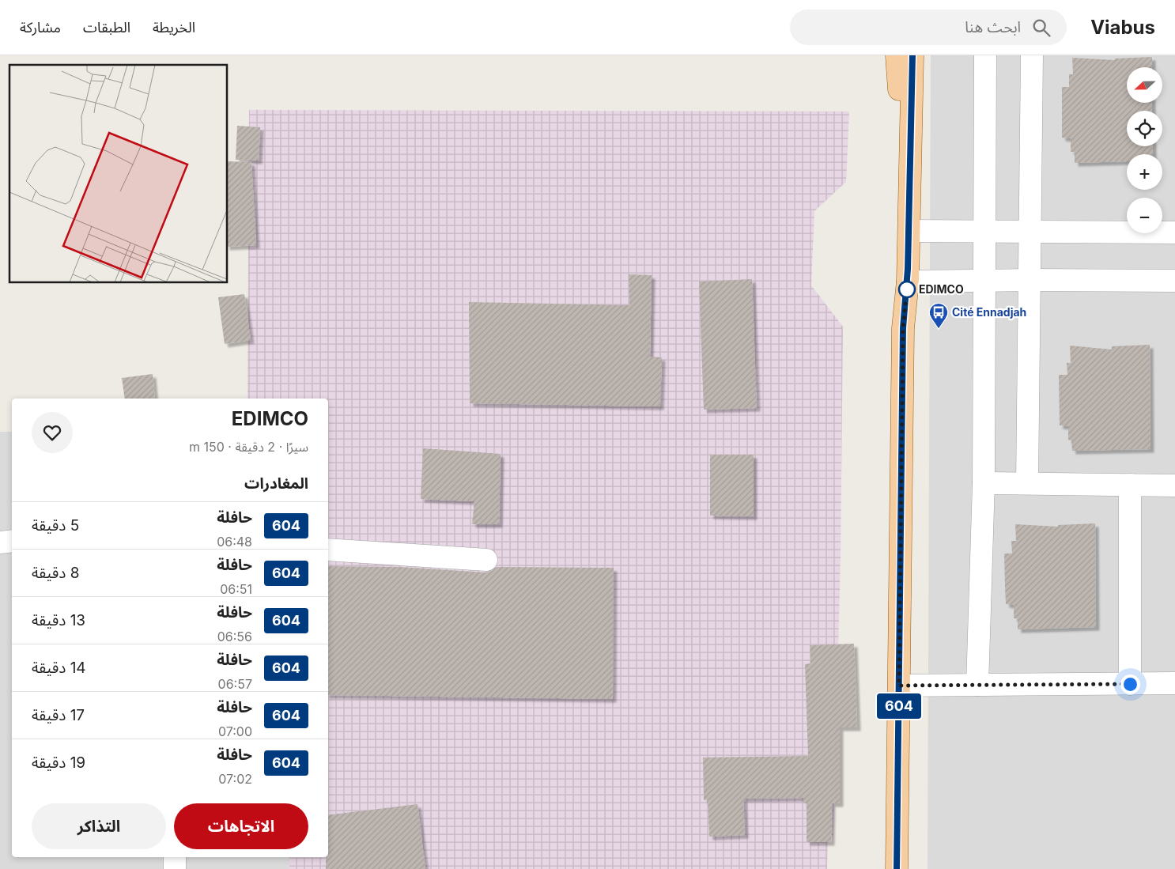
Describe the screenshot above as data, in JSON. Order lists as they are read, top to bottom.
{
  "places": {
    "other": ["EDIMCO"],
    "bus stop": ["Cité Ennadjah"]
  },
  "lines": ["bus line 604"],
  "north": "left",
  "page": {
    "header": "Viabus",
    "search": "ابحث هنا",
    "nav": ["الخريطة", "الطبقات", "مشاركة"],
    "on_map": "604",
    "map_buttons": ["+", "−"],
    "heading": [
      ["EDIMCO", "سيرًا · 2 دقيقة · 150 m"],
      "المغادرات"
    ],
    "list": [
      {
        "mark": "604",
        "name": "حافلة",
        "note": "06:48",
        "value": "5 دقيقة"
      },
      {
        "mark": "604",
        "name": "حافلة",
        "note": "06:51",
        "value": "8 دقيقة"
      },
      {
        "mark": "604",
        "name": "حافلة",
        "note": "06:56",
        "value": "13 دقيقة"
      },
      {
        "mark": "604",
        "name": "حافلة",
        "note": "06:57",
        "value": "14 دقيقة"
      },
      {
        "mark": "604",
        "name": "حافلة",
        "note": "07:00",
        "value": "17 دقيقة"
      },
      {
        "mark": "604",
        "name": "حافلة",
        "note": "07:02",
        "value": "19 دقيقة"
      }
    ],
    "buttons": ["الاتجاهات", "التذاكر"]
  }
}
